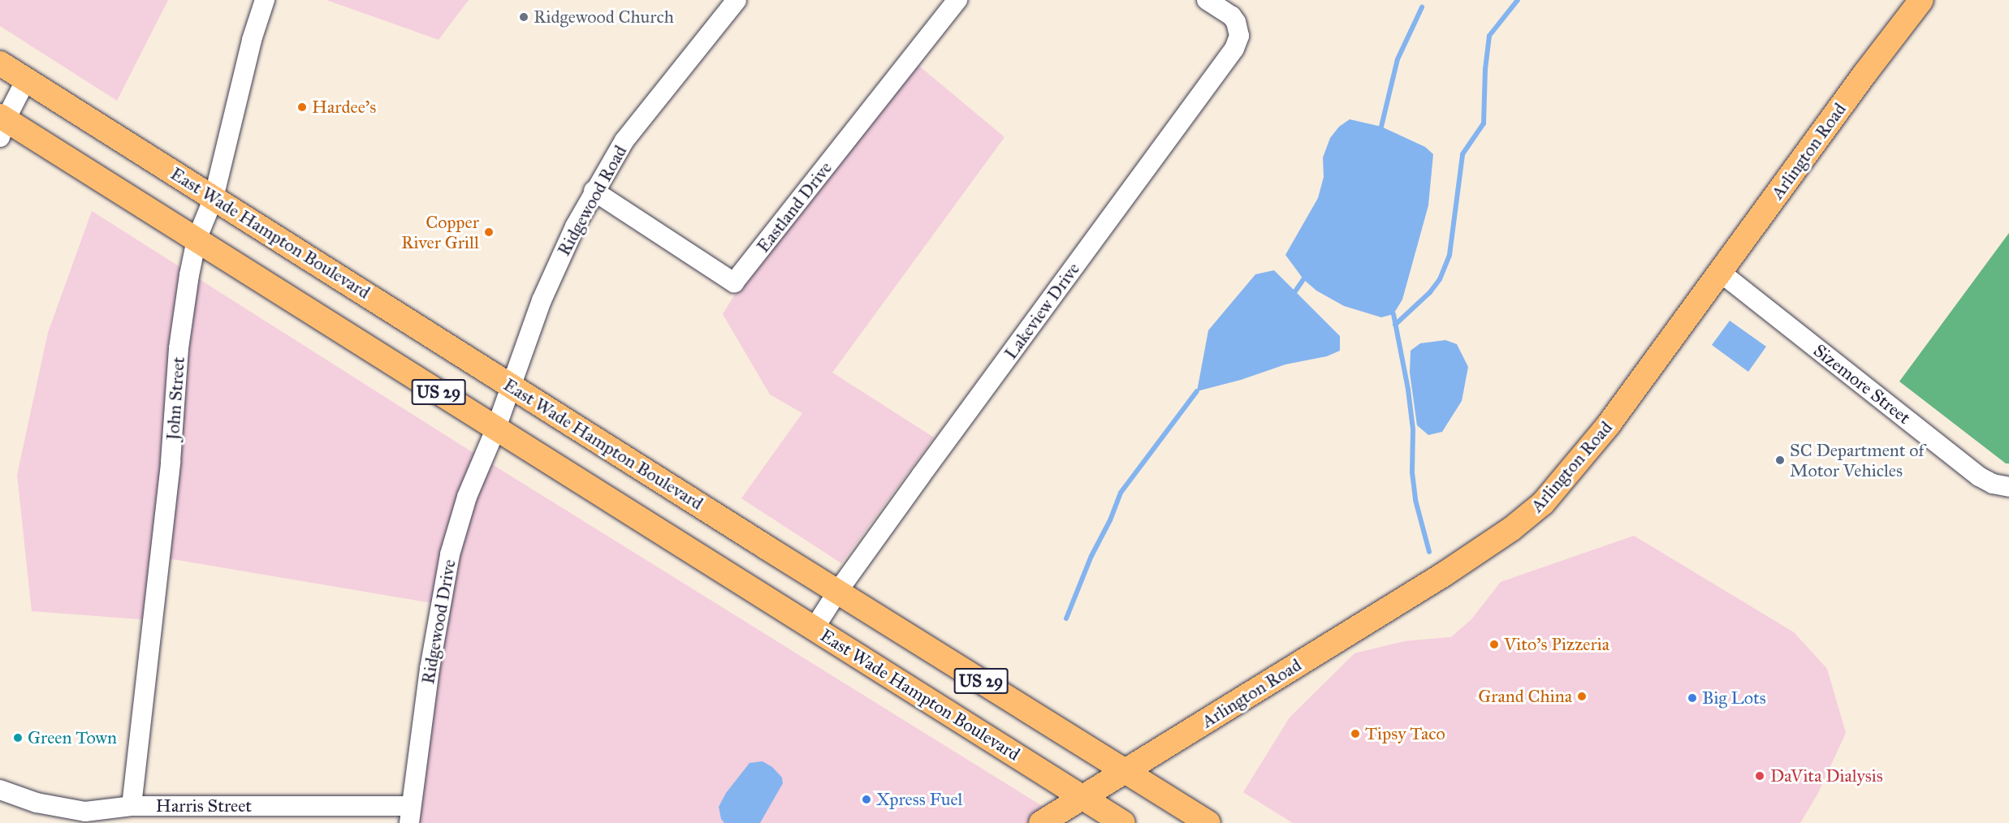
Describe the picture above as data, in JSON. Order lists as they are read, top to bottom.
{
  "streets": {
    "main road": ["Arlington Road", "East Wade Hampton Boulevard", "US 29"],
    "street": [
      "Ridgewood Road",
      "Eastland Drive",
      "Lakeview Drive",
      "Sizemore Street",
      "John Street",
      "Ridgewood Drive",
      "Harris Street"
    ]
  },
  "crossings": [
    ["Arlington Road", "East Wade Hampton Boulevard"],
    ["Arlington Road", "Sizemore Street"],
    ["Ridgewood Road", "Eastland Drive"],
    ["Ridgewood Road", "East Wade Hampton Boulevard"],
    ["Ridgewood Road", "Ridgewood Drive"],
    ["East Wade Hampton Boulevard", "Lakeview Drive"],
    ["East Wade Hampton Boulevard", "John Street"],
    ["East Wade Hampton Boulevard", "Ridgewood Drive"],
    ["John Street", "Harris Street"],
    ["Ridgewood Drive", "Harris Street"]
  ],
  "places": [
    "Ridgewood Church",
    "Hardee's",
    "Copper River Grill",
    "SC Department of Motor Vehicles",
    "Vito's Pizzeria",
    "Grand China",
    "Big Lots",
    "Tipsy Taco",
    "Green Town",
    "DaVita Dialysis",
    "Xpress Fuel"
  ]
}
